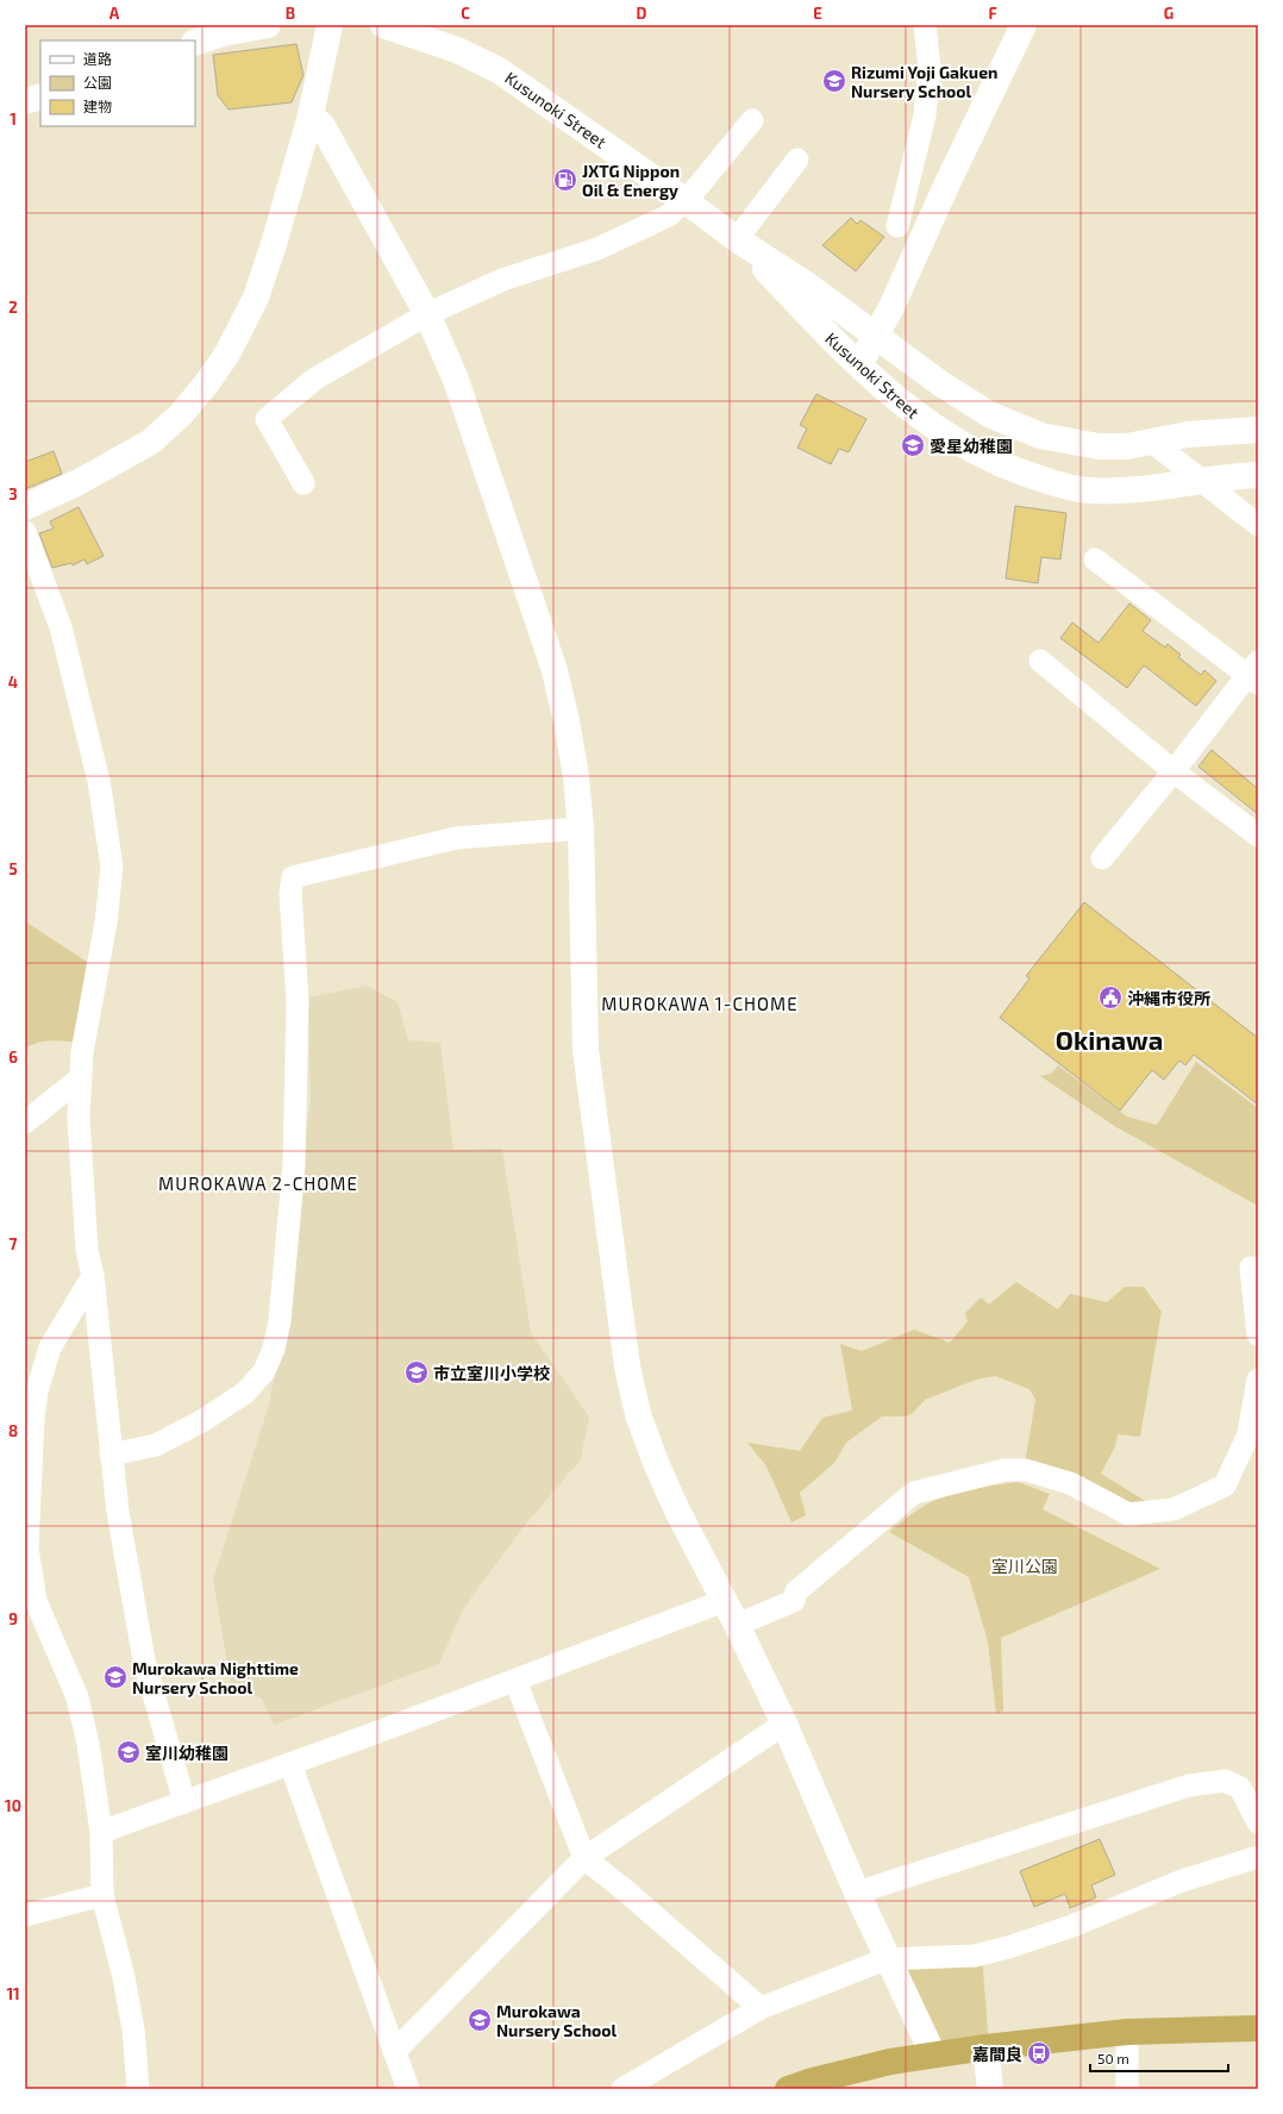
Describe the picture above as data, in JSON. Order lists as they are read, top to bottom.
{
  "streets": {
    "street": ["Kusunoki Street"]
  },
  "districts": ["MUROKAWA 1-CHOME", "Okinawa", "MUROKAWA 2-CHOME"],
  "parks": ["室川公園"],
  "places": {
    "school or university": [
      "Rizumi Yoji Gakuen Nursery School",
      "愛星幼稚園",
      "市立室川小学校",
      "Murokawa Nighttime Nursery School",
      "室川幼稚園",
      "Murokawa Nursery School"
    ],
    "fuel station": ["JXTG Nippon Oil & Energy"],
    "public building": ["沖縄市役所"],
    "bus stop": ["嘉間良"]
  },
  "legend": ["道路", "公園", "建物"],
  "scale_bar": "50 m",
  "grid": {
    "columns": [
      "A",
      "B",
      "C",
      "D",
      "E",
      "F",
      "G"
    ],
    "rows": [
      "1",
      "2",
      "3",
      "4",
      "5",
      "6",
      "7",
      "8",
      "9",
      "10",
      "11"
    ]
  }
}
